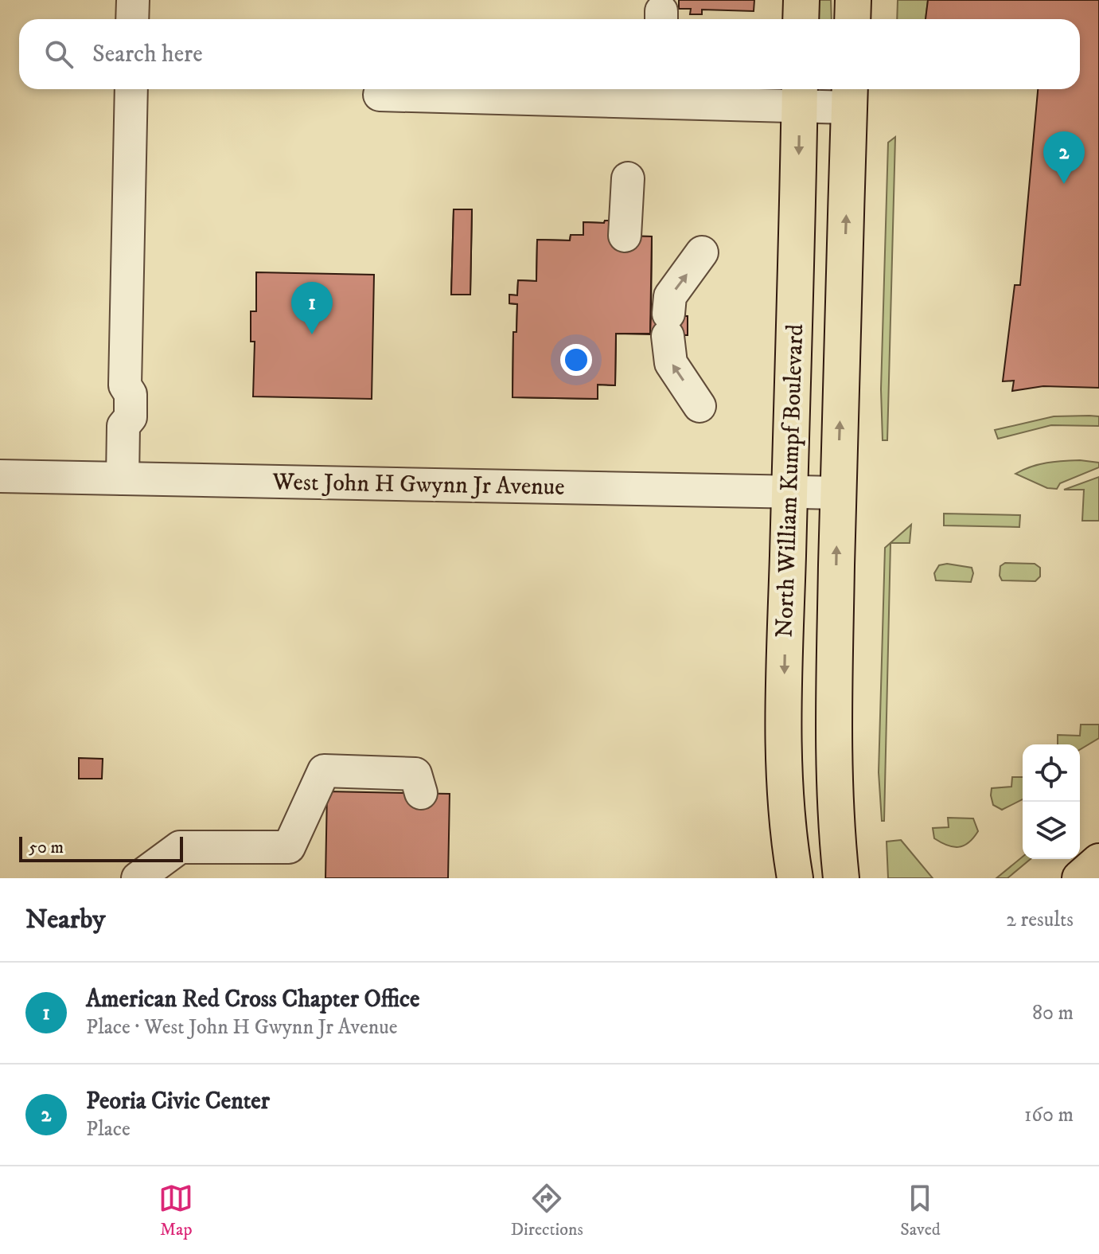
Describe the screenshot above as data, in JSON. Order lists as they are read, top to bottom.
{
  "streets": {
    "main road": ["North William Kumpf Boulevard"],
    "street": ["West John H Gwynn Jr Avenue"]
  },
  "crossings": [
    ["North William Kumpf Boulevard", "West John H Gwynn Jr Avenue"]
  ],
  "scale_bar": "50 m",
  "page": {
    "search": "Search here",
    "pins": ["2", "1"],
    "scale": "50 m",
    "heading": ["Nearby", "2 results"],
    "list": [
      {
        "mark": "1",
        "name": "American Red Cross Chapter Office",
        "note": "Place · West John H Gwynn Jr Avenue",
        "value": "80 m"
      },
      {
        "mark": "2",
        "name": "Peoria Civic Center",
        "note": "Place",
        "value": "160 m"
      }
    ],
    "nav": ["Map", "Directions", "Saved"]
  }
}
